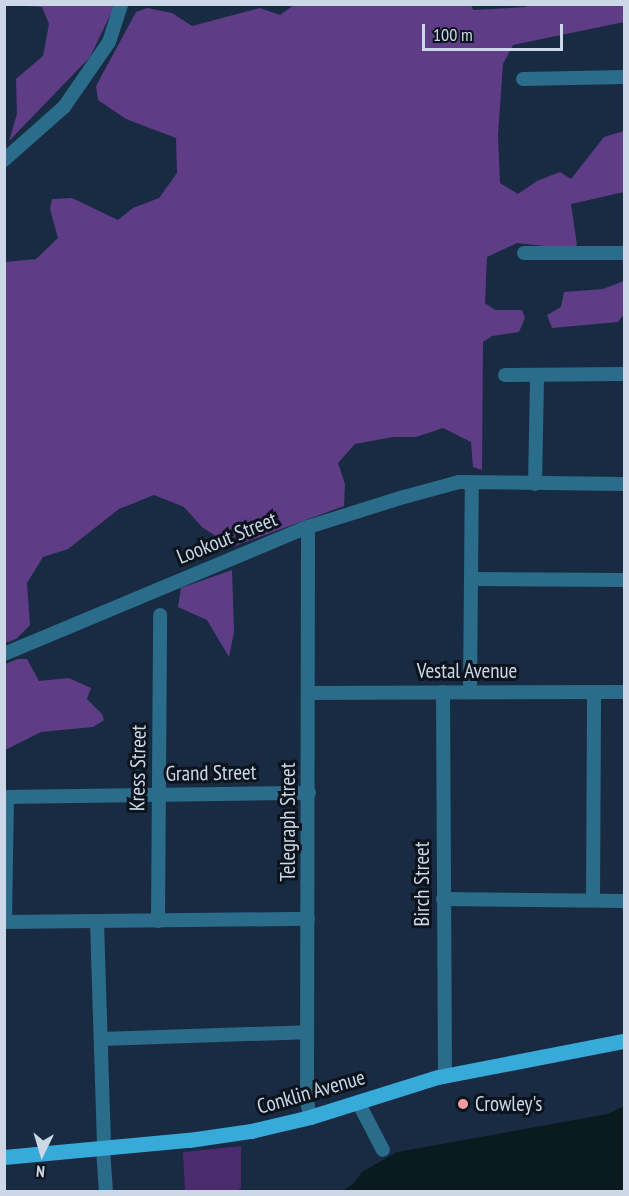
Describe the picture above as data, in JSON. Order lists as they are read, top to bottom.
{
  "streets": {
    "main road": ["Conklin Avenue"],
    "street": [
      "Lookout Street",
      "Vestal Avenue",
      "Kress Street",
      "Grand Street",
      "Telegraph Street",
      "Birch Street"
    ]
  },
  "crossings": [
    ["Lookout Street", "Telegraph Street"],
    ["Vestal Avenue", "Telegraph Street"],
    ["Vestal Avenue", "Birch Street"],
    ["Kress Street", "Grand Street"],
    ["Grand Street", "Telegraph Street"],
    ["Telegraph Street", "Conklin Avenue"],
    ["Birch Street", "Conklin Avenue"]
  ],
  "places": ["Crowley's"],
  "scale_bar": "100 m",
  "north": "bottom"
}
